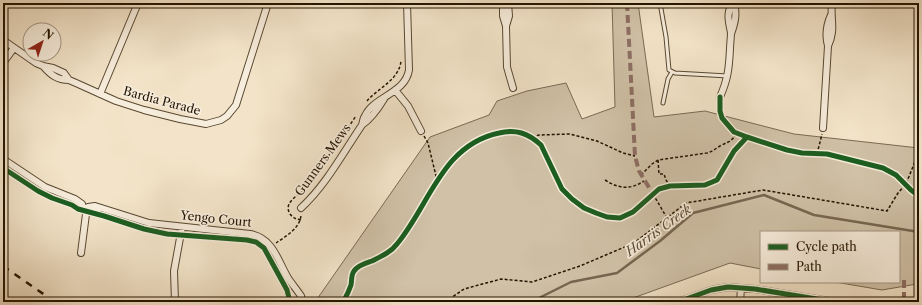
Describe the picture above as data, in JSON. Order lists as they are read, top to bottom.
{
  "streets": {
    "street": ["Bardia Parade", "Gunners Mews", "Yengo Court"]
  },
  "water": ["Harris Creek"],
  "legend": ["Cycle path", "Path"],
  "north": "top right"
}
